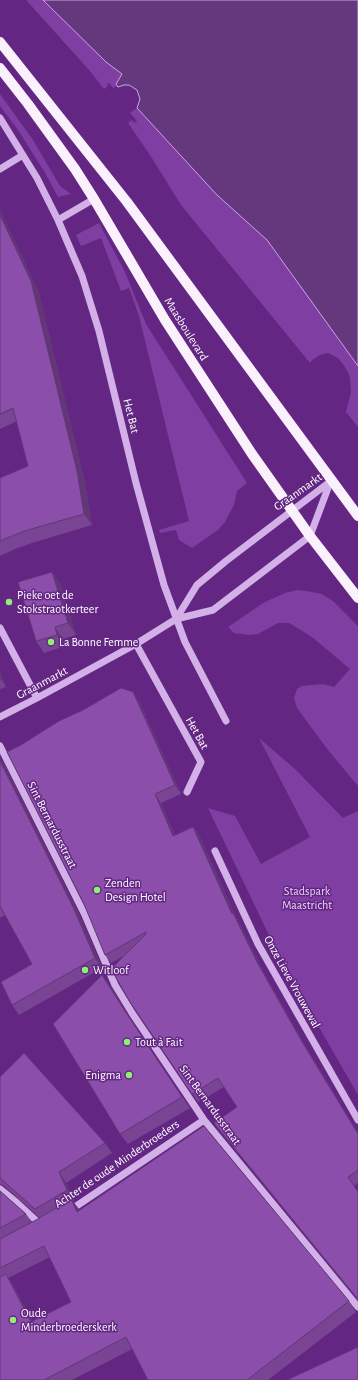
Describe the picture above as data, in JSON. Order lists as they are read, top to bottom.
{
  "streets": {
    "main road": ["Maasboulevard"],
    "street": [
      "Het Bat",
      "Graanmarkt",
      "Sint Bernardusstraat",
      "Onze Lieve Vrouwewal",
      "Achter de oude Minderbroeders"
    ]
  },
  "crossings": [
    ["Maasboulevard", "Graanmarkt"],
    ["Het Bat", "Graanmarkt"],
    ["Sint Bernardusstraat", "Achter de oude Minderbroeders"]
  ],
  "parks": ["Stadspark Maastricht"],
  "places": [
    "Pieke oet de Stokstraotkerteer",
    "La Bonne Femme",
    "Zenden Design Hotel",
    "Witloof",
    "Tout à Fait",
    "Enigma",
    "Oude Minderbroederskerk"
  ]
}
